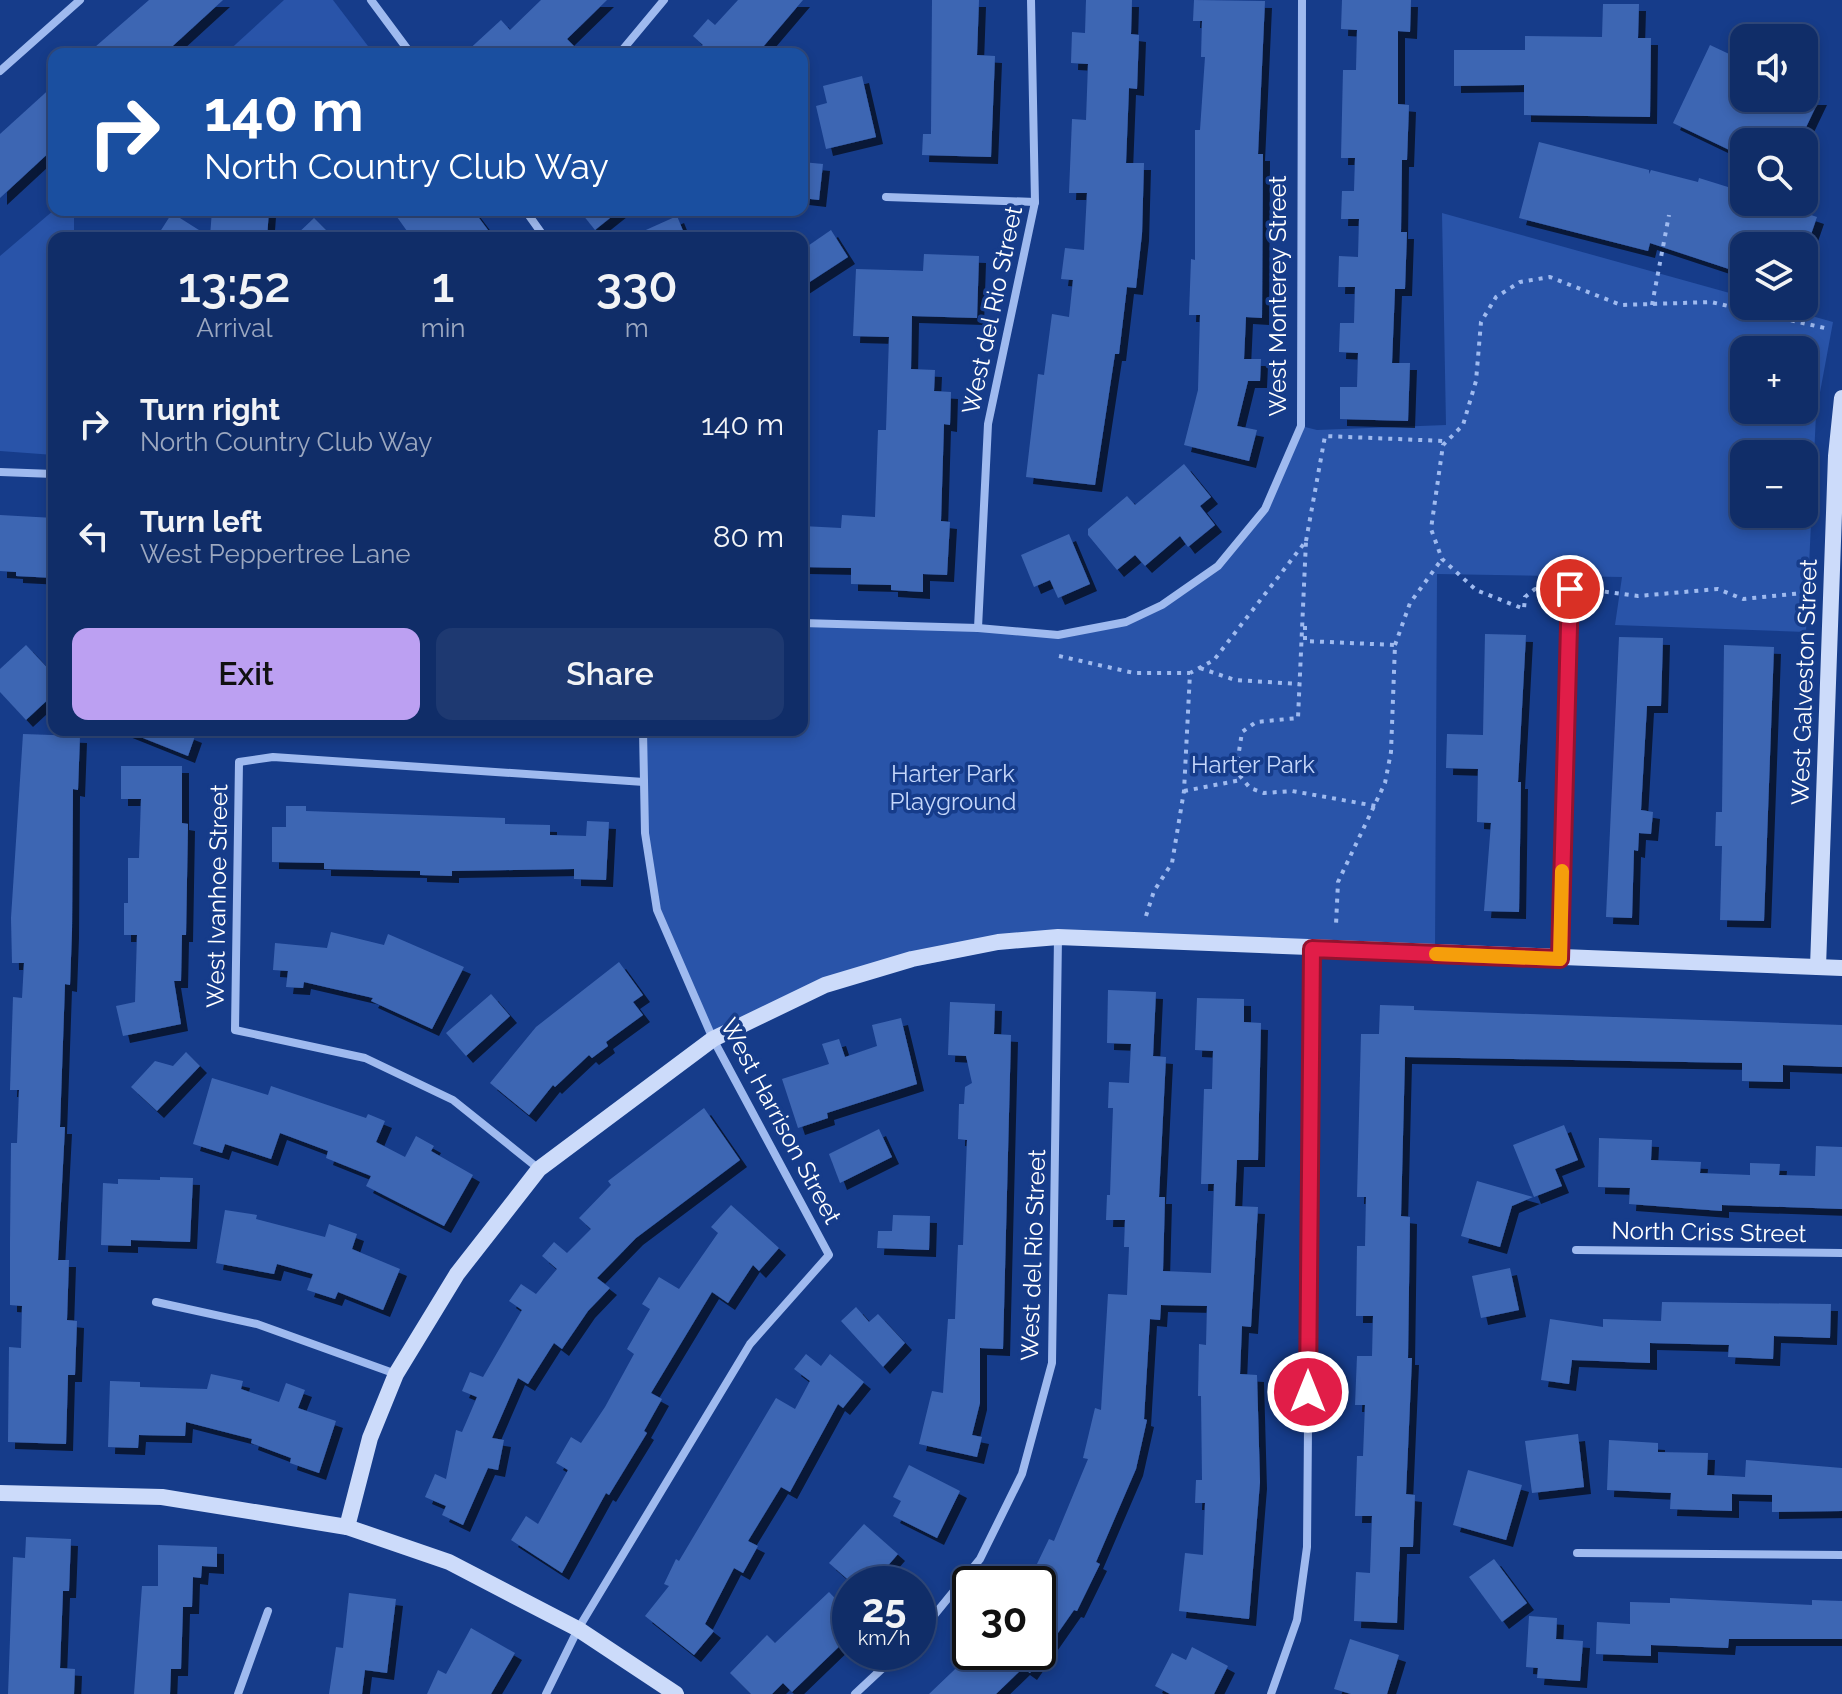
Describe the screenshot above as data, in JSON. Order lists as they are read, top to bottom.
{
  "streets": {
    "street": [
      "West Monterey Street",
      "West del Rio Street",
      "West Galveston Street",
      "West Ivanhoe Street",
      "West Harrison Street",
      "North Criss Street"
    ]
  },
  "crossings": [
    ["West Monterey Street", "West del Rio Street"],
    ["West Ivanhoe Street", "West Harrison Street"]
  ],
  "parks": ["Harter Park", "Harter Park Playground"],
  "page": {
    "map_buttons": ["+", "−"],
    "turn": ["140 m", "North Country Club Way"],
    "eta": [
      "13:52",
      "Arrival",
      "1",
      "min",
      "330",
      "m"
    ],
    "list": [
      {
        "name": "Turn right",
        "note": "North Country Club Way",
        "value": "140 m"
      },
      {
        "name": "Turn left",
        "note": "West Peppertree Lane",
        "value": "80 m"
      }
    ],
    "buttons": ["Exit", "Share"],
    "speed": "25 km/h",
    "limit": "30"
  }
}
